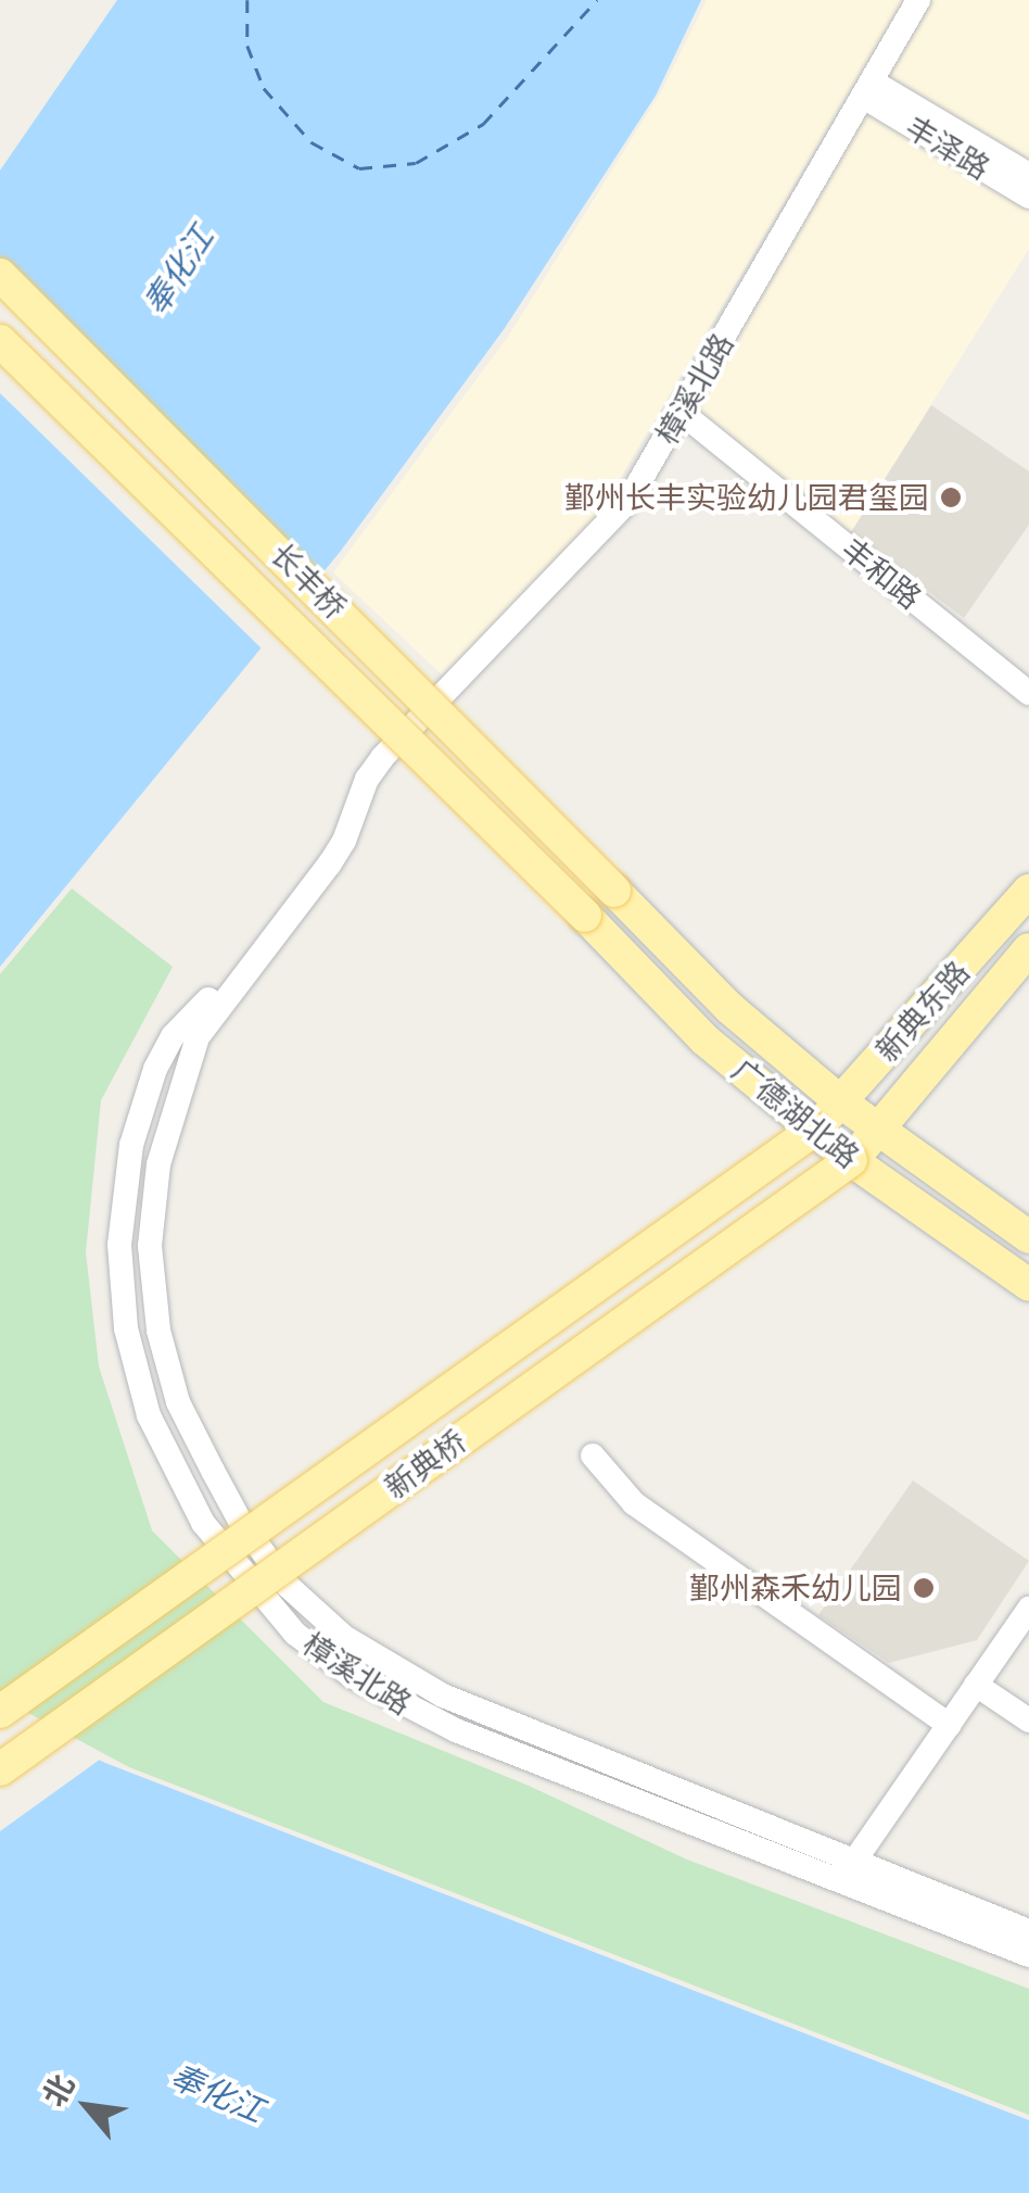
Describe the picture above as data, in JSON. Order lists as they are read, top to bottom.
{
  "streets": {
    "main road": [
      "长丰桥",
      "新典东路",
      "广德湖北路",
      "新典桥"
    ],
    "street": ["丰泽路", "樟溪北路", "丰和路"]
  },
  "crossings": [
    ["丰泽路", "樟溪北路"],
    ["樟溪北路", "丰和路"],
    ["长丰桥", "广德湖北路"],
    ["新典东路", "广德湖北路"],
    ["新典东路", "新典桥"],
    ["广德湖北路", "新典桥"]
  ],
  "water": ["奉化江"],
  "places": ["鄞州长丰实验幼儿园君玺园", "鄞州森禾幼儿园"],
  "north": "top left"
}
